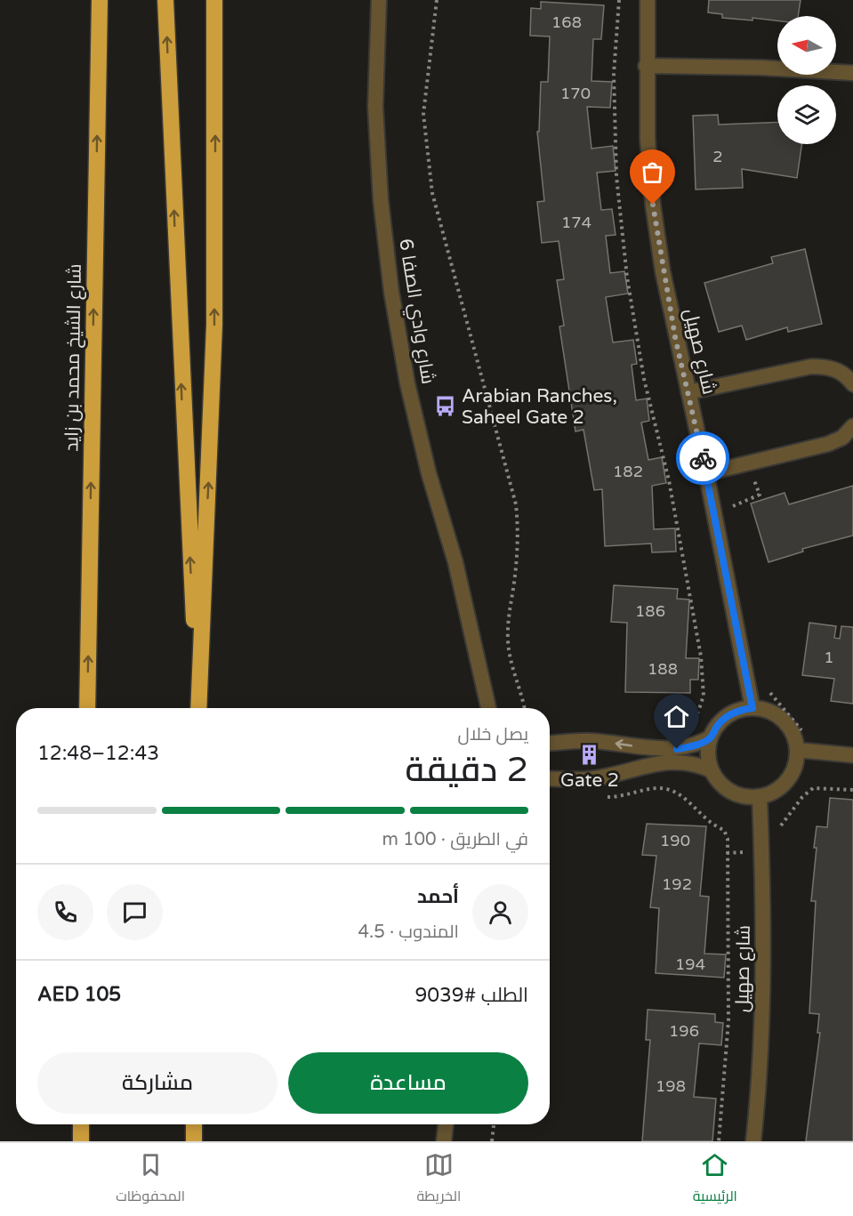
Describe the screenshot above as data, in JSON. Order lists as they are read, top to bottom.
{
  "streets": {
    "highway": ["شارع الشيخ محمد بن زايد"],
    "street": ["شارع وادي الصفا 6", "شارع صهيل"]
  },
  "places": {
    "bus stop": ["Arabian Ranches, Saheel Gate 2"],
    "building": ["Gate 2"]
  },
  "house_numbers": [
    "168",
    "170",
    "2",
    "174",
    "182",
    "186",
    "1",
    "188",
    "190",
    "192",
    "194",
    "196",
    "198"
  ],
  "north": "left",
  "page": {
    "heading": ["2 دقيقة", "يصل خلال", "12:43–12:48"],
    "panel": [
      "أحمد",
      "المندوب · 4.5",
      "الطلب #9039",
      "AED 105"
    ],
    "bar": "في الطريق · 100 m",
    "buttons": ["مساعدة", "مشاركة"],
    "tabs": ["الرئيسية", "الخريطة", "المحفوظات"]
  }
}
